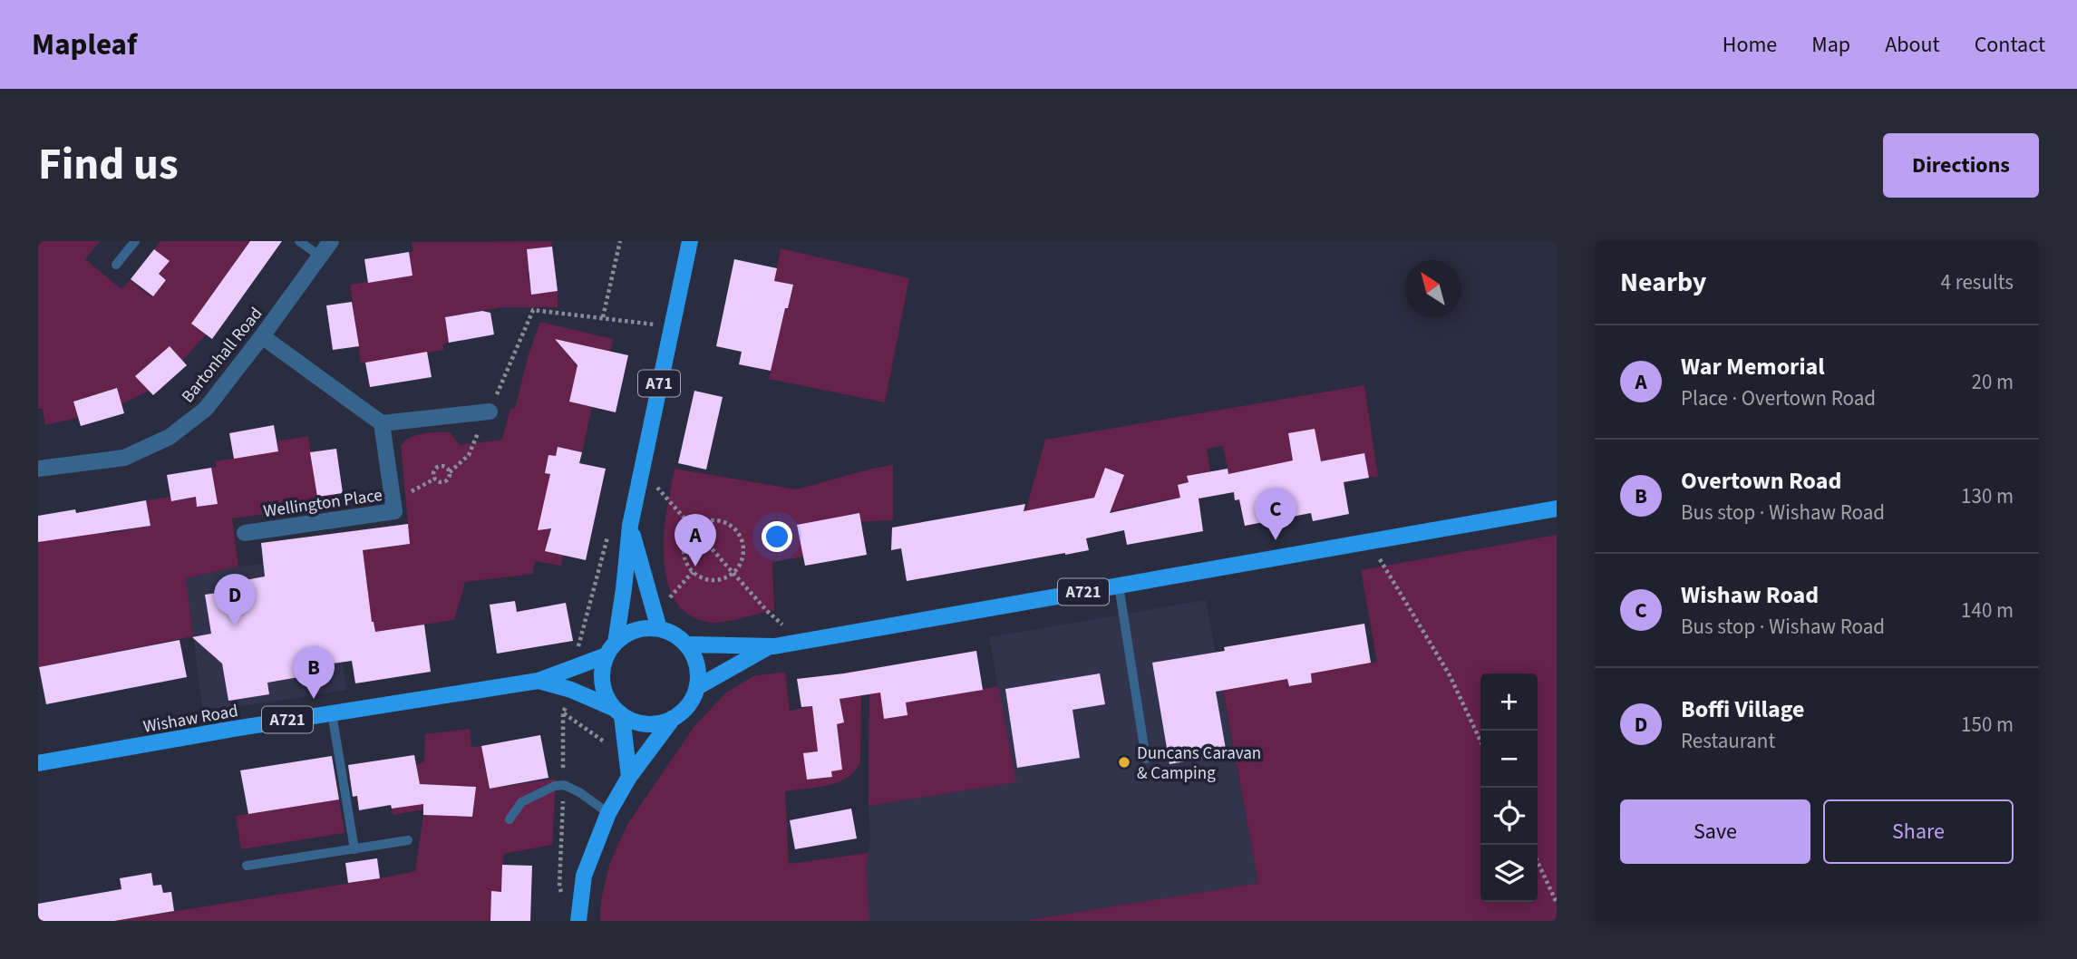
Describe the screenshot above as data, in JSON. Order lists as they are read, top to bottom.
{
  "streets": {
    "main road": ["A71", "A721", "Wishaw Road"],
    "street": ["Bartonhall Road", "Wellington Place"]
  },
  "crossings": [
    ["A71", "A721"],
    ["A71", "Wishaw Road"],
    ["A721", "Wishaw Road"]
  ],
  "places": ["Duncans Caravan & Camping"],
  "north": "top left",
  "page": {
    "header": "Mapleaf",
    "nav": [
      "Home",
      "Map",
      "About",
      "Contact"
    ],
    "title": "Find us",
    "buttons": [
      "Directions",
      ["Save", "Share"]
    ],
    "heading": ["Nearby", "4 results"],
    "list": [
      {
        "mark": "A",
        "name": "War Memorial",
        "note": "Place · Overtown Road",
        "value": "20 m"
      },
      {
        "mark": "B",
        "name": "Overtown Road",
        "note": "Bus stop · Wishaw Road",
        "value": "130 m"
      },
      {
        "mark": "C",
        "name": "Wishaw Road",
        "note": "Bus stop · Wishaw Road",
        "value": "140 m"
      },
      {
        "mark": "D",
        "name": "Boffi Village",
        "note": "Restaurant",
        "value": "150 m"
      }
    ],
    "pins": [
      "C",
      "A",
      "D",
      "B"
    ],
    "map_buttons": ["+", "−"]
  }
}
